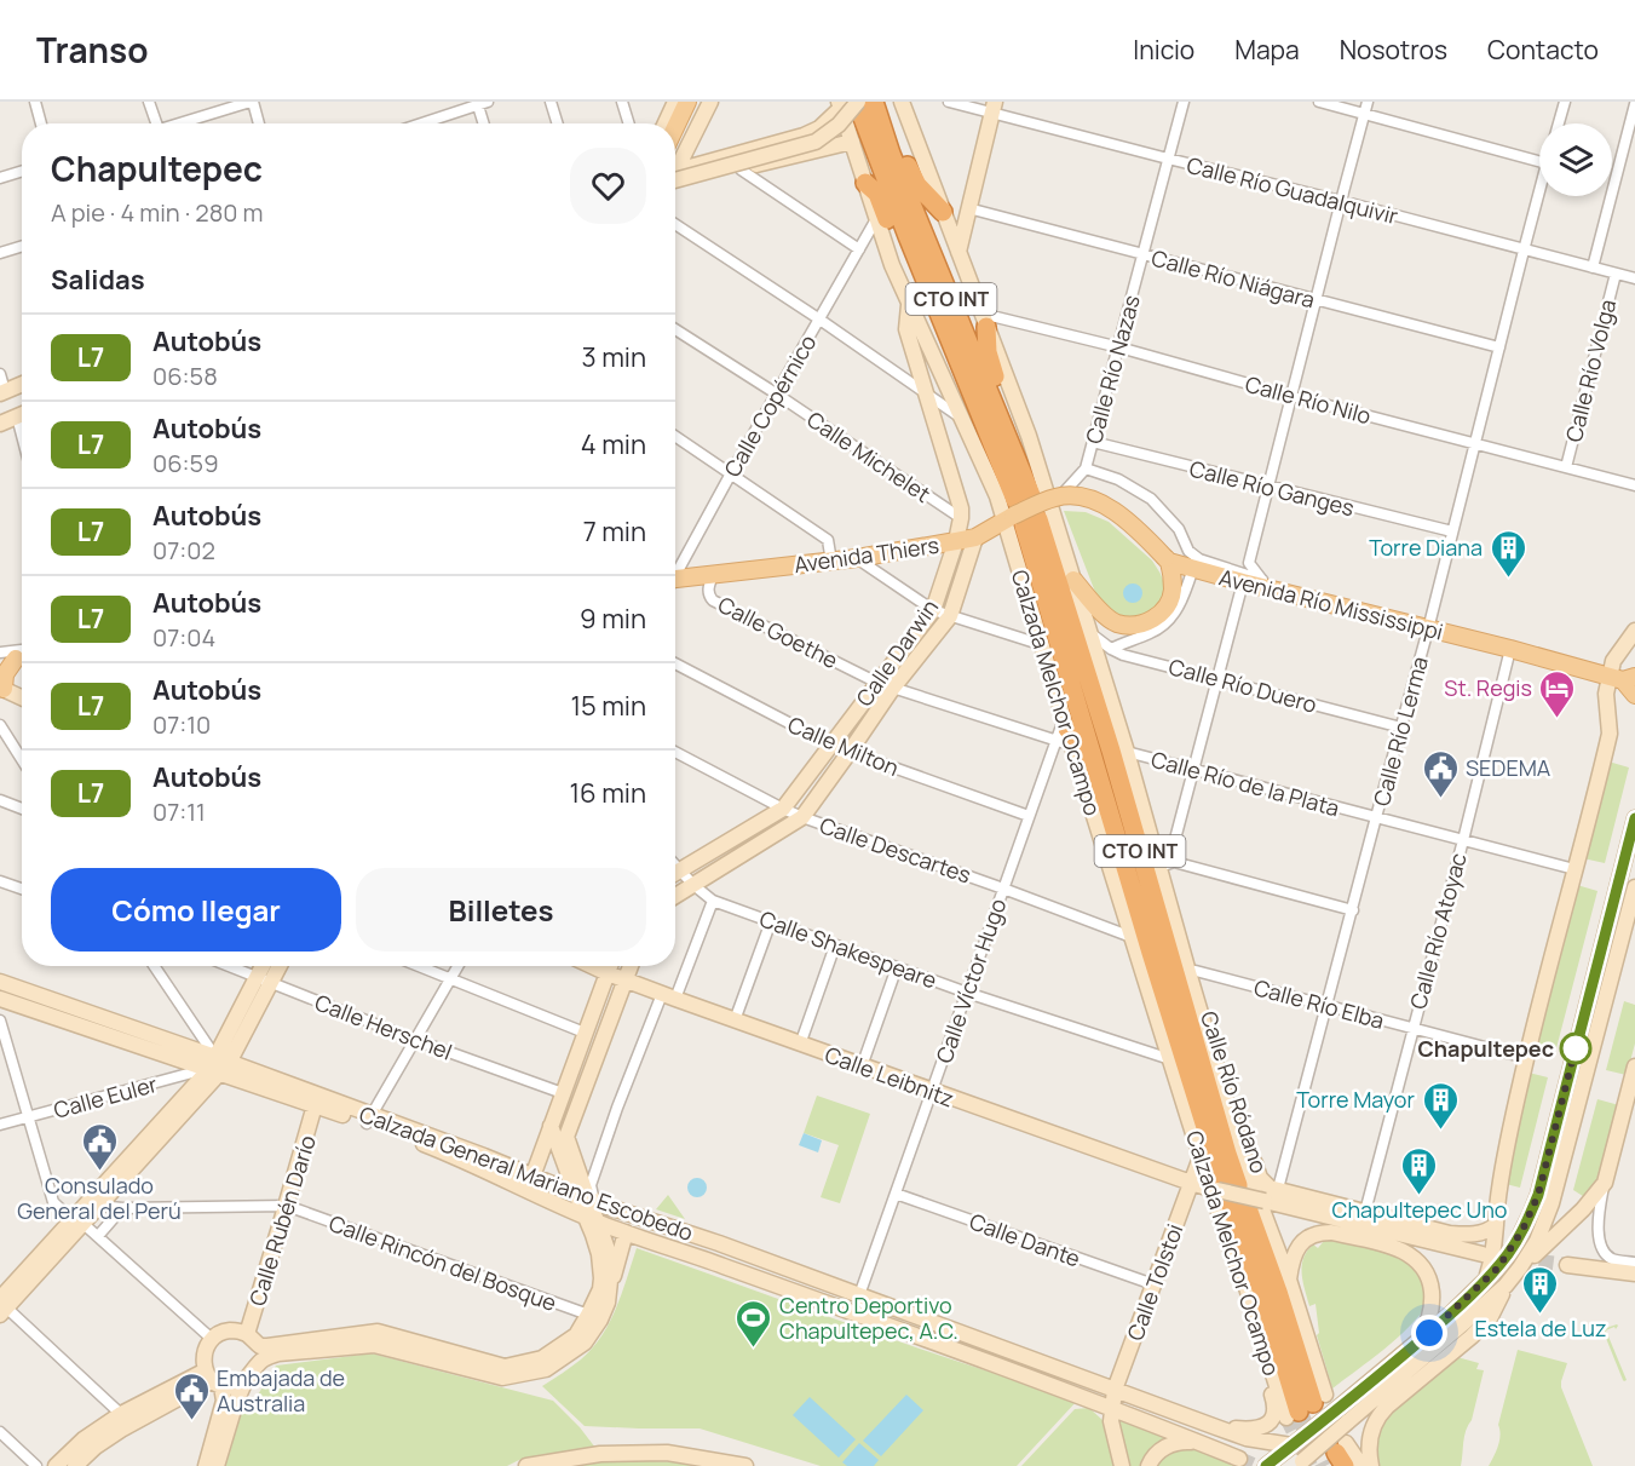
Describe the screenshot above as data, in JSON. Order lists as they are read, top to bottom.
{
  "streets": {
    "highway": ["CTO INT"],
    "main road": [
      "Avenida Thiers",
      "Avenida Río Mississippi",
      "Calle Darwin",
      "Calzada Melchor Ocampo",
      "Calle Leibnitz",
      "Calle Río Ródano",
      "Calzada General Mariano Escobedo",
      "Calle Rubén Darío",
      "Calle Tolstoi"
    ],
    "street": [
      "Calle Río Guadalquivir",
      "Calle Río Niágara",
      "Calle Río Nazas",
      "Calle Río Volga",
      "Calle Río Nilo",
      "Calle Copérnico",
      "Calle Michelet",
      "Calle Río Ganges",
      "Calle Goethe",
      "Calle Río Duero",
      "Calle Río Lerma",
      "Calle Milton",
      "Calle Río de la Plata",
      "Calle Descartes",
      "Calle Río Atoyac",
      "Calle Shakespeare",
      "Calle Víctor Hugo",
      "Calle Río Elba",
      "Calle Herschel",
      "Calle Euler",
      "Calle Dante",
      "Calle Rincón del Bosque"
    ]
  },
  "crossings": [
    ["Calle Río Guadalquivir", "Calle Río Nazas"],
    ["Calle Río Guadalquivir", "Calle Río Volga"],
    ["Calle Río Guadalquivir", "Calle Río Lerma"],
    ["Calle Río Niágara", "Calle Río Nazas"],
    ["Calle Río Niágara", "Calle Río Lerma"],
    ["CTO INT", "Avenida Thiers"],
    ["CTO INT", "Calzada Melchor Ocampo"],
    ["CTO INT", "Calle Leibnitz"],
    ["CTO INT", "Calle Río Ródano"],
    ["Calle Río Nazas", "Calle Río Nilo"],
    ["Calle Río Nazas", "Calle Río Ganges"],
    ["Calle Río Volga", "Calle Río Nilo"],
    ["Calle Río Nilo", "Calzada Melchor Ocampo"],
    ["Calle Río Nilo", "Calle Río Lerma"],
    ["Calle Copérnico", "Calle Michelet"],
    ["Calle Copérnico", "Calzada Melchor Ocampo"],
    ["Calle Michelet", "Calle Darwin"],
    ["Calle Río Ganges", "Calle Río Lerma"],
    ["Avenida Thiers", "Calle Goethe"],
    ["Avenida Thiers", "Calle Darwin"],
    ["Avenida Thiers", "Calzada Melchor Ocampo"],
    ["Avenida Río Mississippi", "Calle Río Lerma"],
    ["Avenida Río Mississippi", "Calle Río Atoyac"],
    ["Calle Goethe", "Calle Darwin"],
    ["Calle Goethe", "Calzada Melchor Ocampo"],
    ["Calle Goethe", "Calle Víctor Hugo"],
    ["Calle Darwin", "Calzada Melchor Ocampo"],
    ["Calle Darwin", "Calle Milton"],
    ["Calle Darwin", "Calle Descartes"],
    ["Calle Darwin", "Calle Shakespeare"],
    ["Calle Río Duero", "Calzada Melchor Ocampo"],
    ["Calle Río Duero", "Calle Río Lerma"],
    ["Calzada Melchor Ocampo", "Calle Río de la Plata"],
    ["Calzada Melchor Ocampo", "Calle Descartes"],
    ["Calzada Melchor Ocampo", "Calle Shakespeare"],
    ["Calzada Melchor Ocampo", "Calle Víctor Hugo"],
    ["Calzada Melchor Ocampo", "Calle Leibnitz"],
    ["Calzada Melchor Ocampo", "Calle Río Ródano"],
    ["Calzada Melchor Ocampo", "Calle Tolstoi"],
    ["Calle Río Lerma", "Calle Río de la Plata"],
    ["Calle Río Lerma", "Calle Río Elba"],
    ["Calle Río Lerma", "Calle Río Ródano"],
    ["Calle Milton", "Calle Víctor Hugo"],
    ["Calle Río de la Plata", "Calle Río Atoyac"],
    ["Calle Descartes", "Calle Víctor Hugo"],
    ["Calle Río Atoyac", "Calle Río Elba"],
    ["Calle Río Atoyac", "Calle Río Ródano"],
    ["Calle Shakespeare", "Calle Víctor Hugo"],
    ["Calle Víctor Hugo", "Calle Leibnitz"],
    ["Calle Víctor Hugo", "Calzada General Mariano Escobedo"],
    ["Calle Víctor Hugo", "Calle Dante"],
    ["Calle Río Elba", "Calle Río Ródano"],
    ["Calle Leibnitz", "Calle Río Ródano"],
    ["Calle Leibnitz", "Calle Tolstoi"],
    ["Calle Euler", "Calzada General Mariano Escobedo"],
    ["Calzada General Mariano Escobedo", "Calle Rubén Darío"],
    ["Calzada General Mariano Escobedo", "Calle Tolstoi"],
    ["Calle Rubén Darío", "Calle Rincón del Bosque"],
    ["Calle Dante", "Calle Tolstoi"]
  ],
  "places": {
    "building": [
      "Torre Diana",
      "Torre Mayor",
      "Chapultepec Uno",
      "Estela de Luz"
    ],
    "hotel": ["St. Regis"],
    "public building": ["SEDEMA", "Consulado General del Perú", "Embajada de Australia"],
    "other": ["Chapultepec"],
    "sports": ["Centro Deportivo Chapultepec, A.C."]
  },
  "lines": ["bus line L7"],
  "page": {
    "header": "Transo",
    "nav": [
      "Inicio",
      "Mapa",
      "Nosotros",
      "Contacto"
    ],
    "heading": [
      ["Chapultepec", "A pie · 4 min · 280 m"],
      "Salidas"
    ],
    "list": [
      {
        "mark": "L7",
        "name": "Autobús",
        "note": "06:58",
        "value": "3 min"
      },
      {
        "mark": "L7",
        "name": "Autobús",
        "note": "06:59",
        "value": "4 min"
      },
      {
        "mark": "L7",
        "name": "Autobús",
        "note": "07:02",
        "value": "7 min"
      },
      {
        "mark": "L7",
        "name": "Autobús",
        "note": "07:04",
        "value": "9 min"
      },
      {
        "mark": "L7",
        "name": "Autobús",
        "note": "07:10",
        "value": "15 min"
      },
      {
        "mark": "L7",
        "name": "Autobús",
        "note": "07:11",
        "value": "16 min"
      }
    ],
    "buttons": ["Cómo llegar", "Billetes"]
  }
}
